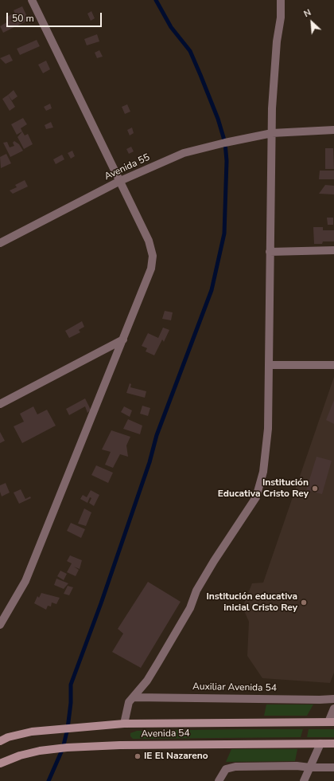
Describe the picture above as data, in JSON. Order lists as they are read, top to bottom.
{
  "streets": {
    "main road": ["Avenida 54"],
    "street": ["Avenida 55", "Auxiliar Avenida 54"]
  },
  "places": ["Institución Educativa Cristo Rey", "Institución educativa inicial Cristo Rey", "IE El Nazareno"],
  "scale_bar": "50 m",
  "north": "top left"
}
